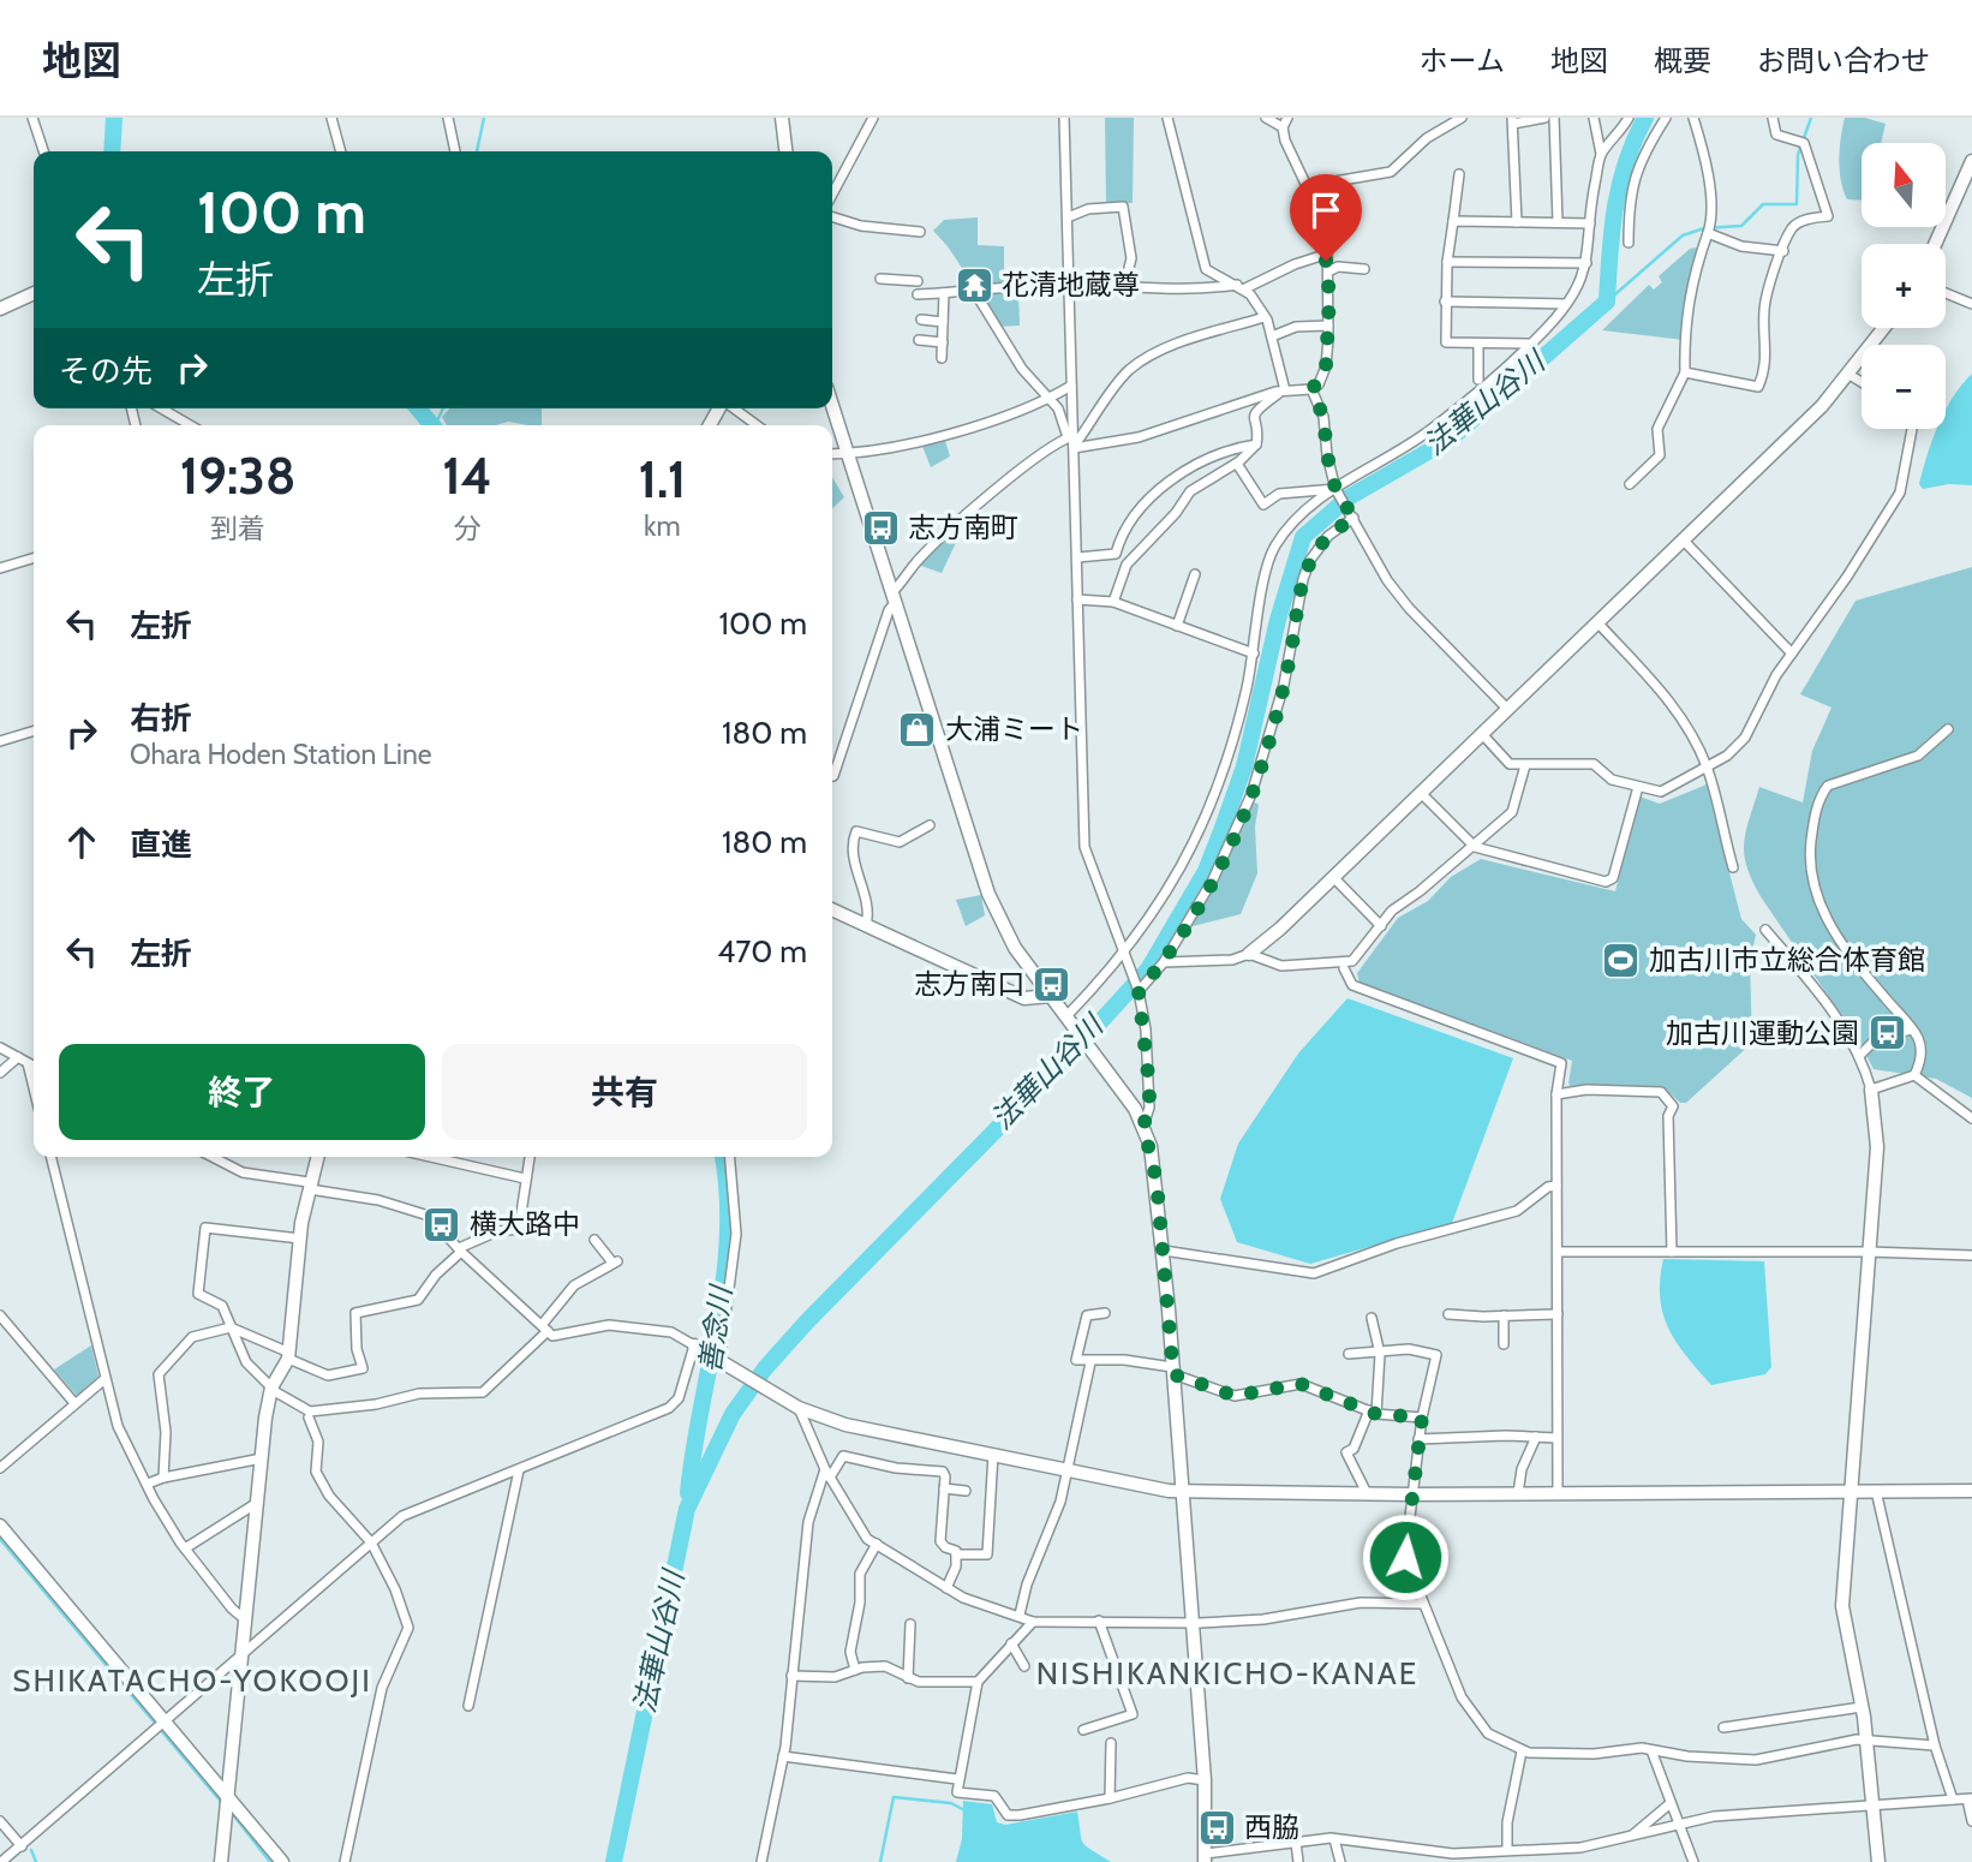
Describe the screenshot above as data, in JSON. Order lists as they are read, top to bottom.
{
  "districts": ["NISHIKANKICHO-KANAE", "SHIKATACHO-YOKOOJI"],
  "water": ["法華山谷川", "善念川"],
  "places": {
    "temple": ["花清地蔵尊"],
    "bus stop": [
      "志方南町",
      "志方南口",
      "加古川運動公園",
      "横大路中",
      "西脇"
    ],
    "shop": ["大浦ミート"],
    "sports": ["加古川市立総合体育館"]
  },
  "north": "top",
  "page": {
    "header": "地図",
    "nav": [
      "ホーム",
      "地図",
      "概要",
      "お問い合わせ"
    ],
    "map_buttons": ["+", "−"],
    "turn": ["100 m", "左折"],
    "then": "その先",
    "eta": [
      "19:38",
      "到着",
      "14",
      "分",
      "1.1",
      "km"
    ],
    "list": [
      {
        "name": "左折",
        "value": "100 m"
      },
      {
        "name": "右折",
        "note": "Ohara Hoden Station Line",
        "value": "180 m"
      },
      {
        "name": "直進",
        "value": "180 m"
      },
      {
        "name": "左折",
        "value": "470 m"
      }
    ],
    "buttons": ["終了", "共有"]
  }
}
